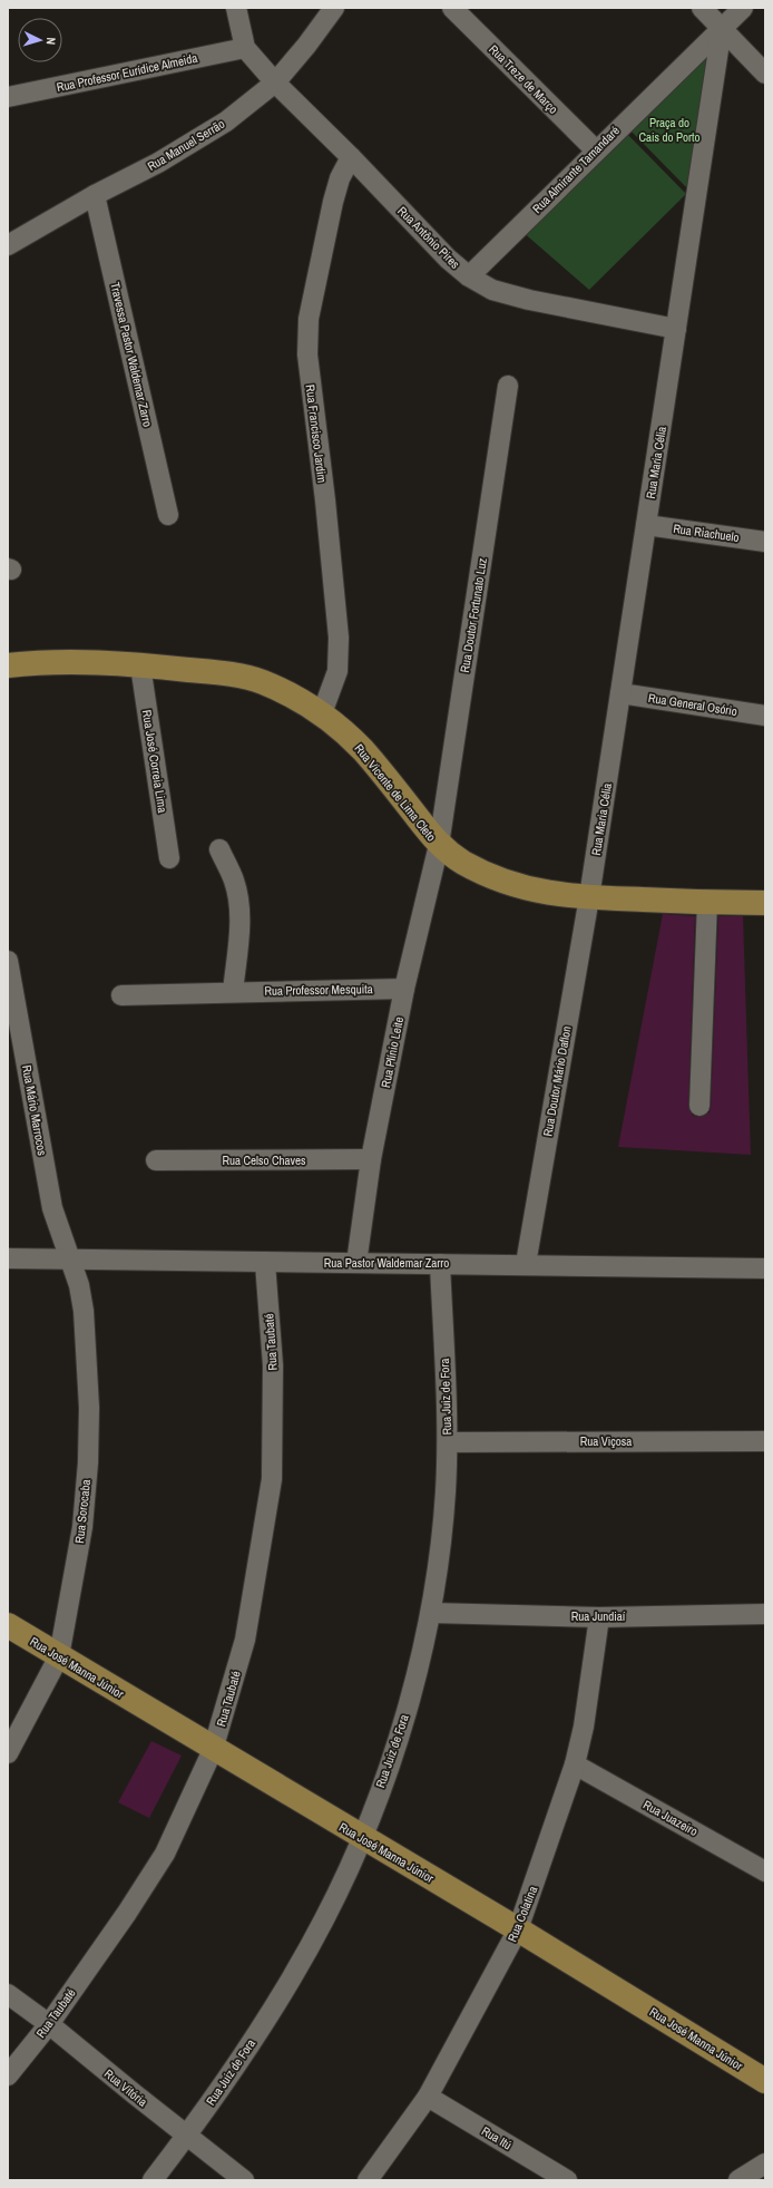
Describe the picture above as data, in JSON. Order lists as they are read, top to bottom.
{
  "streets": {
    "main road": ["Rua Vicente de Lima Cleto", "Rua José Manna Júnior"],
    "street": [
      "Rua Professor Eurídice Almeida",
      "Rua Treze de Março",
      "Rua Manuel Serrão",
      "Rua Almirante Tamandaré",
      "Rua Antônio Pires",
      "Travessa Pastor Waldemar Zarro",
      "Rua Francisco Jardim",
      "Rua Maria Célia",
      "Rua Riachuelo",
      "Rua Doutor Fortunato Luz",
      "Rua General Osório",
      "Rua José Correia Lima",
      "Rua Professor Mesquita",
      "Rua Plínio Leite",
      "Rua Doutor Mário Daflon",
      "Rua Mário Marrocos",
      "Rua Celso Chaves",
      "Rua Pastor Waldemar Zarro",
      "Rua Taubaté",
      "Rua Juiz de Fora",
      "Rua Viçosa",
      "Rua Sorocaba",
      "Rua Jundiaí",
      "Rua Juazeiro",
      "Rua Colatina",
      "Rua Vitória",
      "Rua Itú"
    ]
  },
  "crossings": [
    ["Rua Professor Eurídice Almeida", "Rua Antônio Pires"],
    ["Rua Treze de Março", "Rua Almirante Tamandaré"],
    ["Rua Manuel Serrão", "Rua Antônio Pires"],
    ["Rua Manuel Serrão", "Travessa Pastor Waldemar Zarro"],
    ["Rua Almirante Tamandaré", "Rua Antônio Pires"],
    ["Rua Almirante Tamandaré", "Rua Maria Célia"],
    ["Rua Antônio Pires", "Rua Francisco Jardim"],
    ["Rua Antônio Pires", "Rua Maria Célia"],
    ["Rua Francisco Jardim", "Rua Vicente de Lima Cleto"],
    ["Rua Maria Célia", "Rua Riachuelo"],
    ["Rua Maria Célia", "Rua General Osório"],
    ["Rua Maria Célia", "Rua Vicente de Lima Cleto"],
    ["Rua Maria Célia", "Rua Doutor Mário Daflon"],
    ["Rua Doutor Fortunato Luz", "Rua Vicente de Lima Cleto"],
    ["Rua Doutor Fortunato Luz", "Rua Plínio Leite"],
    ["Rua José Correia Lima", "Rua Vicente de Lima Cleto"],
    ["Rua Vicente de Lima Cleto", "Rua Plínio Leite"],
    ["Rua Vicente de Lima Cleto", "Rua Doutor Mário Daflon"],
    ["Rua Professor Mesquita", "Rua Plínio Leite"],
    ["Rua Plínio Leite", "Rua Celso Chaves"],
    ["Rua Plínio Leite", "Rua Pastor Waldemar Zarro"],
    ["Rua Doutor Mário Daflon", "Rua Pastor Waldemar Zarro"],
    ["Rua Mário Marrocos", "Rua Pastor Waldemar Zarro"],
    ["Rua Mário Marrocos", "Rua Sorocaba"],
    ["Rua Pastor Waldemar Zarro", "Rua Taubaté"],
    ["Rua Pastor Waldemar Zarro", "Rua Juiz de Fora"],
    ["Rua Pastor Waldemar Zarro", "Rua Sorocaba"],
    ["Rua Taubaté", "Rua José Manna Júnior"],
    ["Rua Taubaté", "Rua Vitória"],
    ["Rua Juiz de Fora", "Rua Viçosa"],
    ["Rua Juiz de Fora", "Rua Jundiaí"],
    ["Rua Juiz de Fora", "Rua José Manna Júnior"],
    ["Rua Juiz de Fora", "Rua Vitória"],
    ["Rua Sorocaba", "Rua José Manna Júnior"],
    ["Rua Jundiaí", "Rua Colatina"],
    ["Rua José Manna Júnior", "Rua Colatina"],
    ["Rua Juazeiro", "Rua Colatina"],
    ["Rua Colatina", "Rua Itú"]
  ],
  "parks": ["Praça do Cais do Porto"],
  "north": "right"
}
